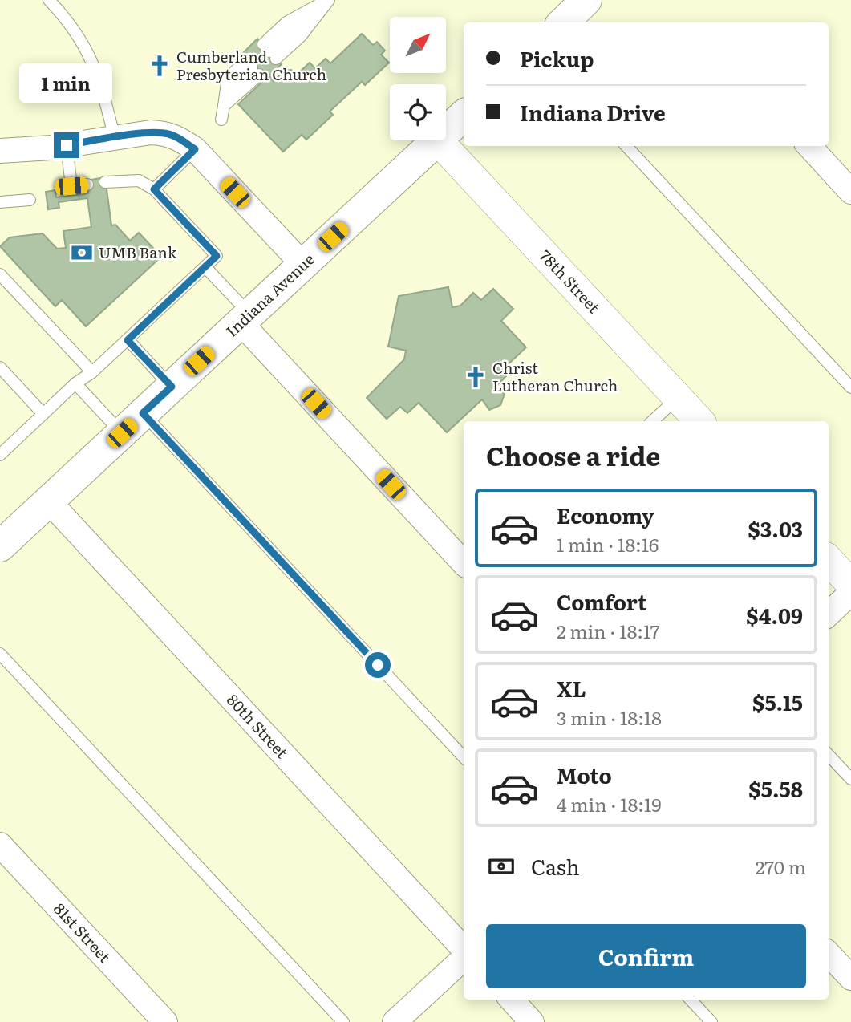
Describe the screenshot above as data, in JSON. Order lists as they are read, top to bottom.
{
  "streets": {
    "main road": ["Indiana Avenue"],
    "street": ["78th Street", "80th Street", "81st Street"]
  },
  "crossings": [
    ["Indiana Avenue", "80th Street"]
  ],
  "places": {
    "church": ["Cumberland Presbyterian Church", "Christ Lutheran Church"],
    "bank": ["UMB Bank"]
  },
  "north": "top right",
  "page": {
    "banner": ["Pickup", "Indiana Drive"],
    "bubble": "1 min",
    "heading": "Choose a ride",
    "list": [
      {
        "name": "Economy",
        "note": "1 min · 18:16",
        "value": "$3.03"
      },
      {
        "name": "Comfort",
        "note": "2 min · 18:17",
        "value": "$4.09"
      },
      {
        "name": "XL",
        "note": "3 min · 18:18",
        "value": "$5.15"
      },
      {
        "name": "Moto",
        "note": "4 min · 18:19",
        "value": "$5.58"
      }
    ],
    "pay": ["Cash", "270 m"],
    "buttons": "Confirm"
  }
}
